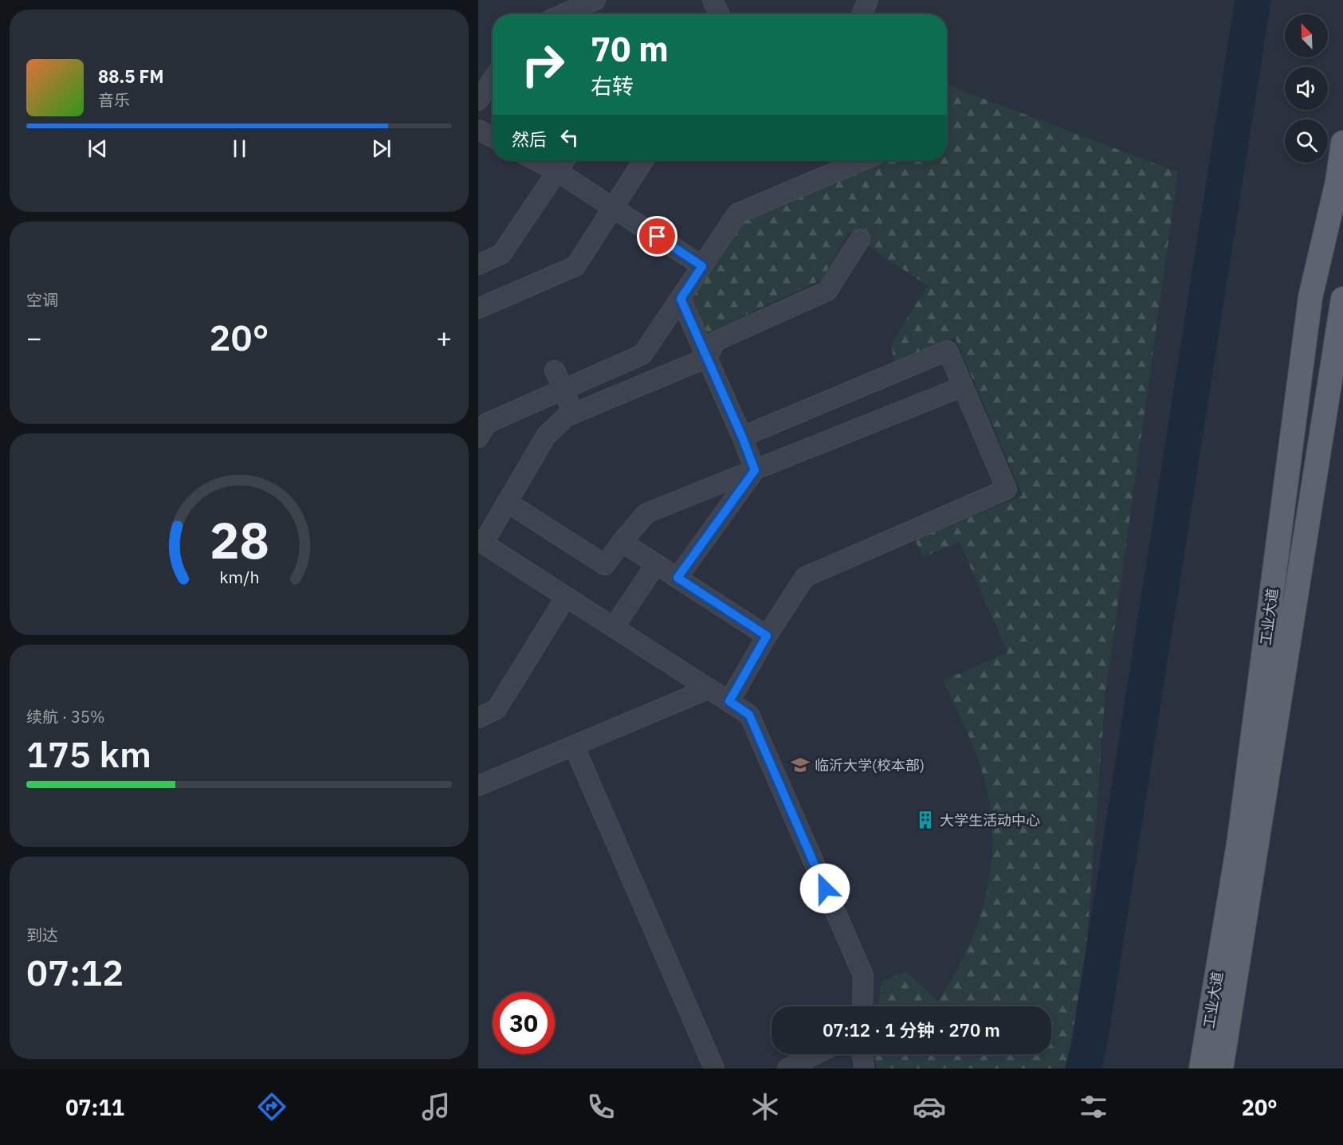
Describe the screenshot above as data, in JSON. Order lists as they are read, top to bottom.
{
  "streets": {
    "main road": ["工业大道"]
  },
  "places": {
    "school or university": ["临沂大学(校本部)"],
    "building": ["大学生活动中心"]
  },
  "north": "top left",
  "page": {
    "turn": ["70 m", "右转"],
    "song": ["88.5 FM", "音乐"],
    "then": "然后",
    "tile": [
      "空调",
      ["续航 · 35%", "175 km"],
      ["到达", "07:12"]
    ],
    "heat": ["−", "20°", "+"],
    "limit": "30",
    "trip": "07:12 · 1 分钟 · 270 m",
    "tabs": ["07:11", "20°"],
    "gauge": ["28", "km/h"]
  }
}
